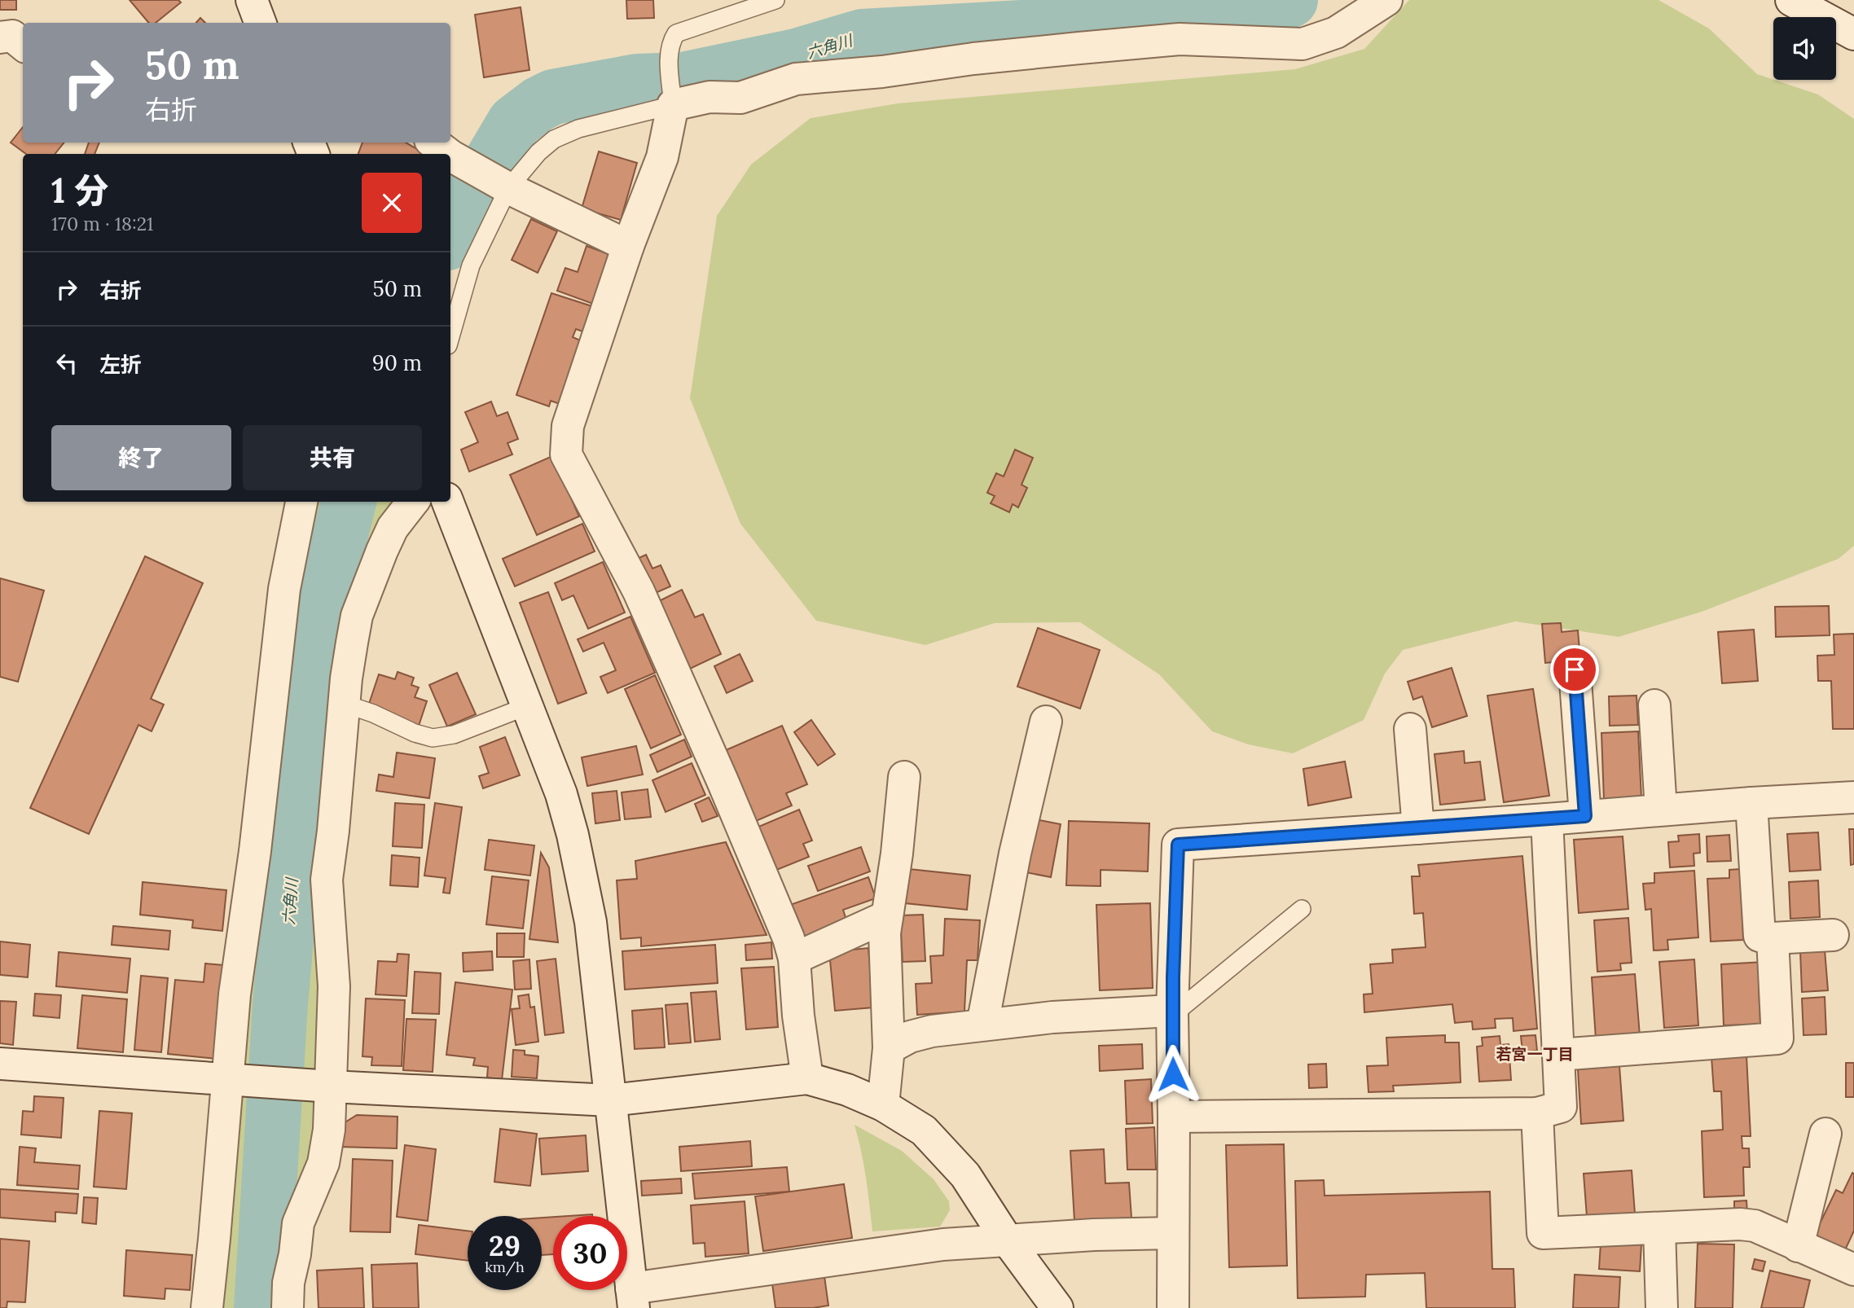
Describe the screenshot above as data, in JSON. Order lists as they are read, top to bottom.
{
  "districts": ["若宮一丁目"],
  "water": ["六角川"],
  "page": {
    "turn": ["50 m", "右折"],
    "heading": ["1 分", "170 m · 18:21"],
    "list": [
      {
        "name": "右折",
        "value": "50 m"
      },
      {
        "name": "左折",
        "value": "90 m"
      }
    ],
    "buttons": ["終了", "共有"],
    "speed": "29 km/h",
    "limit": "30"
  }
}
